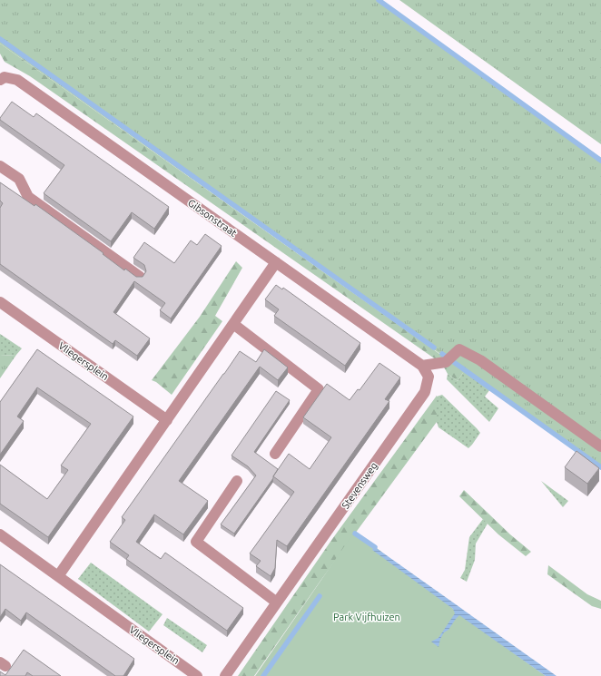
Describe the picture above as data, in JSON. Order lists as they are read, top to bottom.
{
  "streets": {
    "street": ["Gibsonstraat", "Vliegersplein", "Stevensweg"]
  },
  "crossings": [
    ["Gibsonstraat", "Stevensweg"]
  ],
  "parks": ["Park Vijfhuizen"]
}
